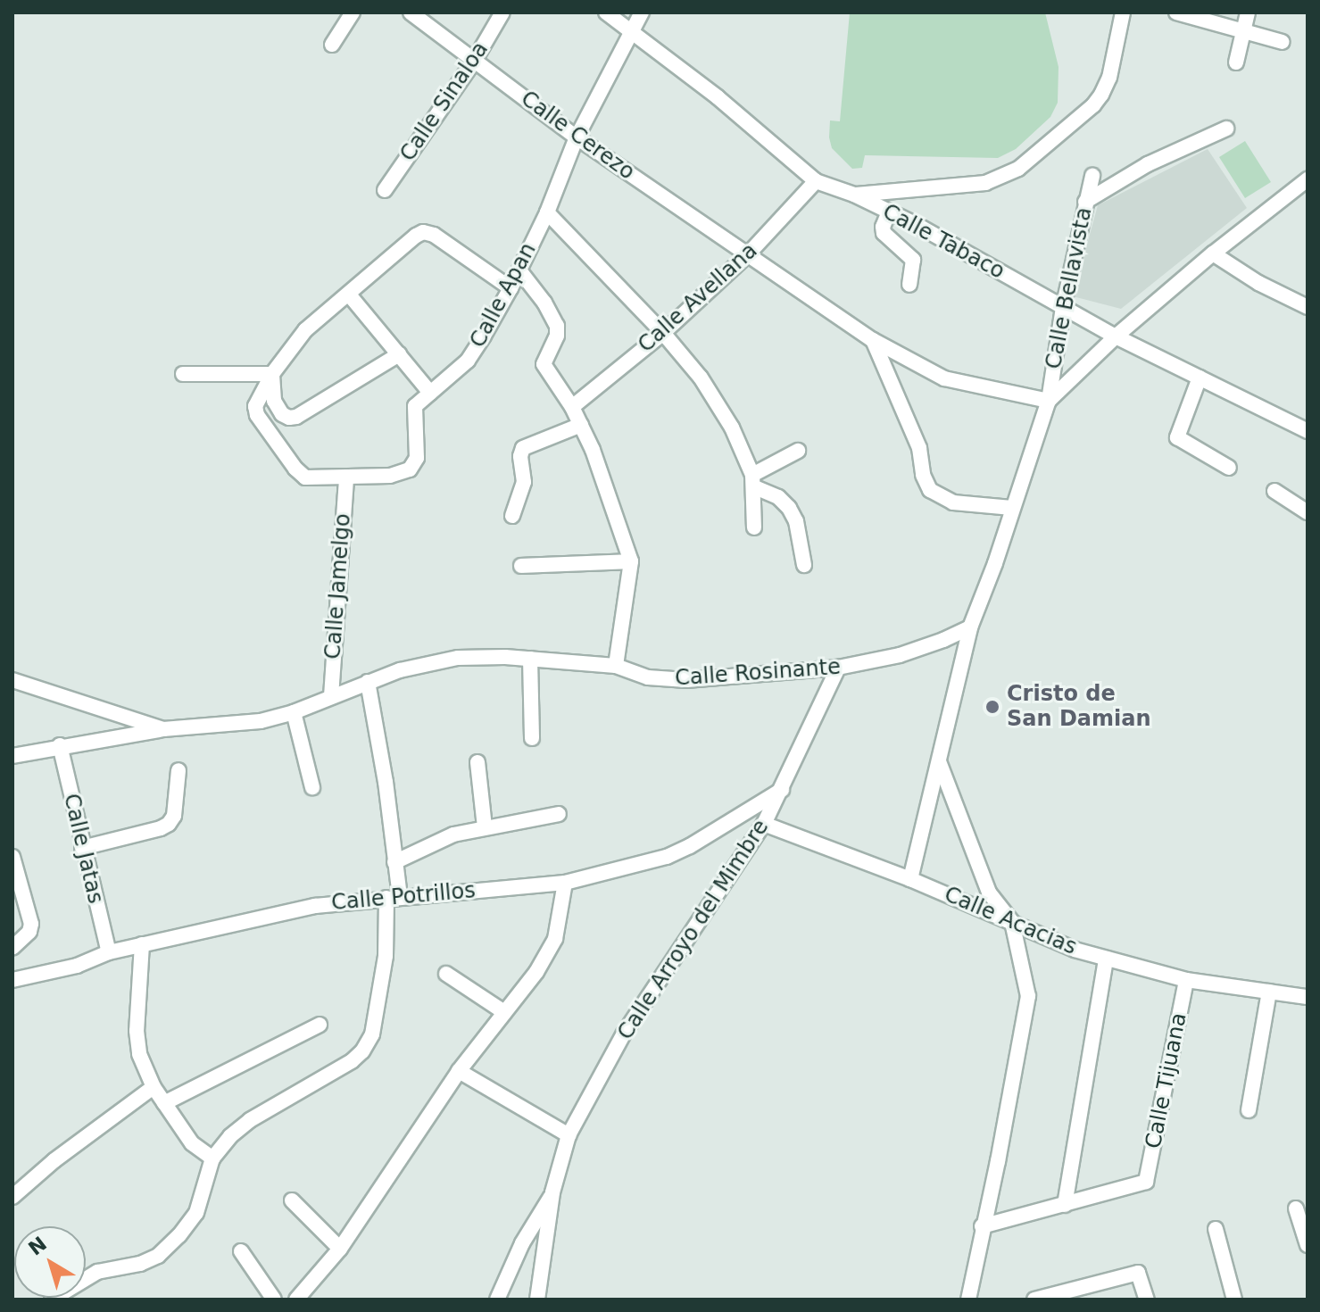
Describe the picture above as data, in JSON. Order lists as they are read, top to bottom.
{
  "streets": {
    "street": [
      "Calle Sinaloa",
      "Calle Cerezo",
      "Calle Tabaco",
      "Calle Bellavista",
      "Calle Apan",
      "Calle Avellana",
      "Calle Jamelgo",
      "Calle Rosinante",
      "Calle Jatas",
      "Calle Potrillos",
      "Calle Acacias",
      "Calle Arroyo del Mimbre",
      "Calle Tijuana"
    ]
  },
  "crossings": [
    ["Calle Sinaloa", "Calle Cerezo"],
    ["Calle Cerezo", "Calle Apan"],
    ["Calle Cerezo", "Calle Avellana"],
    ["Calle Tabaco", "Calle Bellavista"],
    ["Calle Tabaco", "Calle Apan"],
    ["Calle Tabaco", "Calle Avellana"],
    ["Calle Apan", "Calle Jamelgo"],
    ["Calle Jamelgo", "Calle Rosinante"],
    ["Calle Jamelgo", "Calle Potrillos"],
    ["Calle Rosinante", "Calle Arroyo del Mimbre"],
    ["Calle Jatas", "Calle Potrillos"],
    ["Calle Potrillos", "Calle Arroyo del Mimbre"],
    ["Calle Acacias", "Calle Arroyo del Mimbre"],
    ["Calle Acacias", "Calle Tijuana"]
  ],
  "places": ["Cristo de San Damian"],
  "north": "top left"
}
